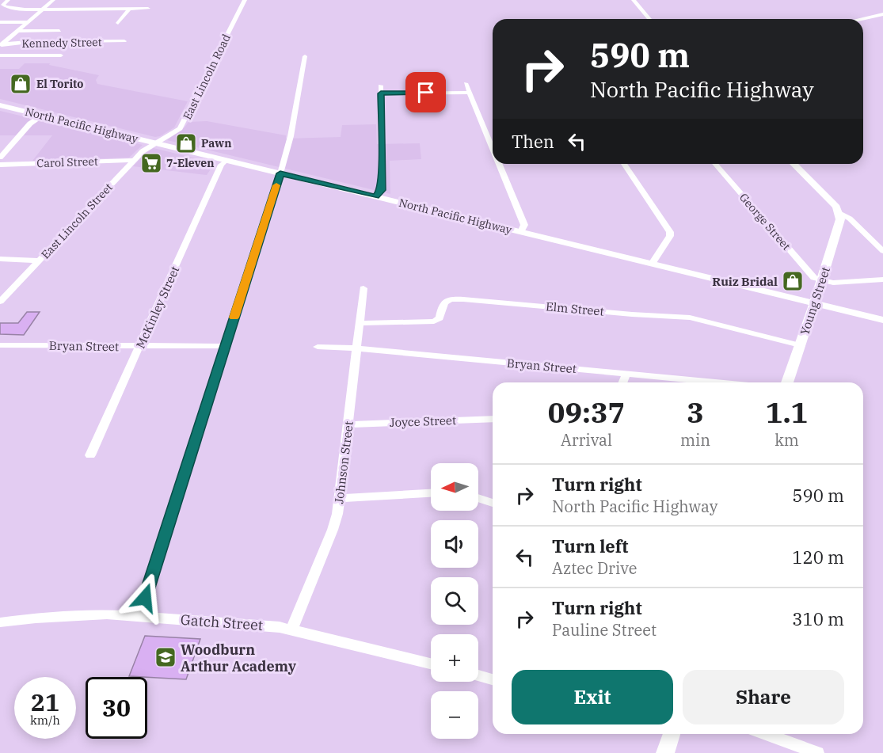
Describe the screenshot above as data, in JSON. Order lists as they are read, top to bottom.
{
  "streets": {
    "main road": ["North Pacific Highway", "Young Street"],
    "street": [
      "Kennedy Street",
      "East Lincoln Road",
      "Carol Street",
      "East Lincoln Street",
      "George Street",
      "McKinley Street",
      "Elm Street",
      "Bryan Street",
      "Joyce Street",
      "Johnson Street",
      "Gatch Street"
    ]
  },
  "crossings": [
    ["East Lincoln Road", "North Pacific Highway"],
    ["East Lincoln Road", "East Lincoln Street"],
    ["North Pacific Highway", "East Lincoln Street"],
    ["North Pacific Highway", "Young Street"],
    ["North Pacific Highway", "McKinley Street"],
    ["Carol Street", "East Lincoln Street"],
    ["George Street", "Young Street"],
    ["Young Street", "Elm Street"],
    ["McKinley Street", "Bryan Street"],
    ["Elm Street", "Johnson Street"],
    ["Bryan Street", "Johnson Street"],
    ["Joyce Street", "Johnson Street"],
    ["Johnson Street", "Gatch Street"]
  ],
  "places": {
    "shop": ["El Torito", "Pawn", "Ruiz Bridal"],
    "supermarket": ["7-Eleven"],
    "school or university": ["Woodburn Arthur Academy"]
  },
  "north": "left",
  "page": {
    "turn": ["590 m", "North Pacific Highway"],
    "then": "Then",
    "eta": [
      "09:37",
      "Arrival",
      "3",
      "min",
      "1.1",
      "km"
    ],
    "map_buttons": ["+", "−"],
    "list": [
      {
        "name": "Turn right",
        "note": "North Pacific Highway",
        "value": "590 m"
      },
      {
        "name": "Turn left",
        "note": "Aztec Drive",
        "value": "120 m"
      },
      {
        "name": "Turn right",
        "note": "Pauline Street",
        "value": "310 m"
      }
    ],
    "buttons": ["Exit", "Share"],
    "speed": "21 km/h",
    "limit": "30"
  }
}
